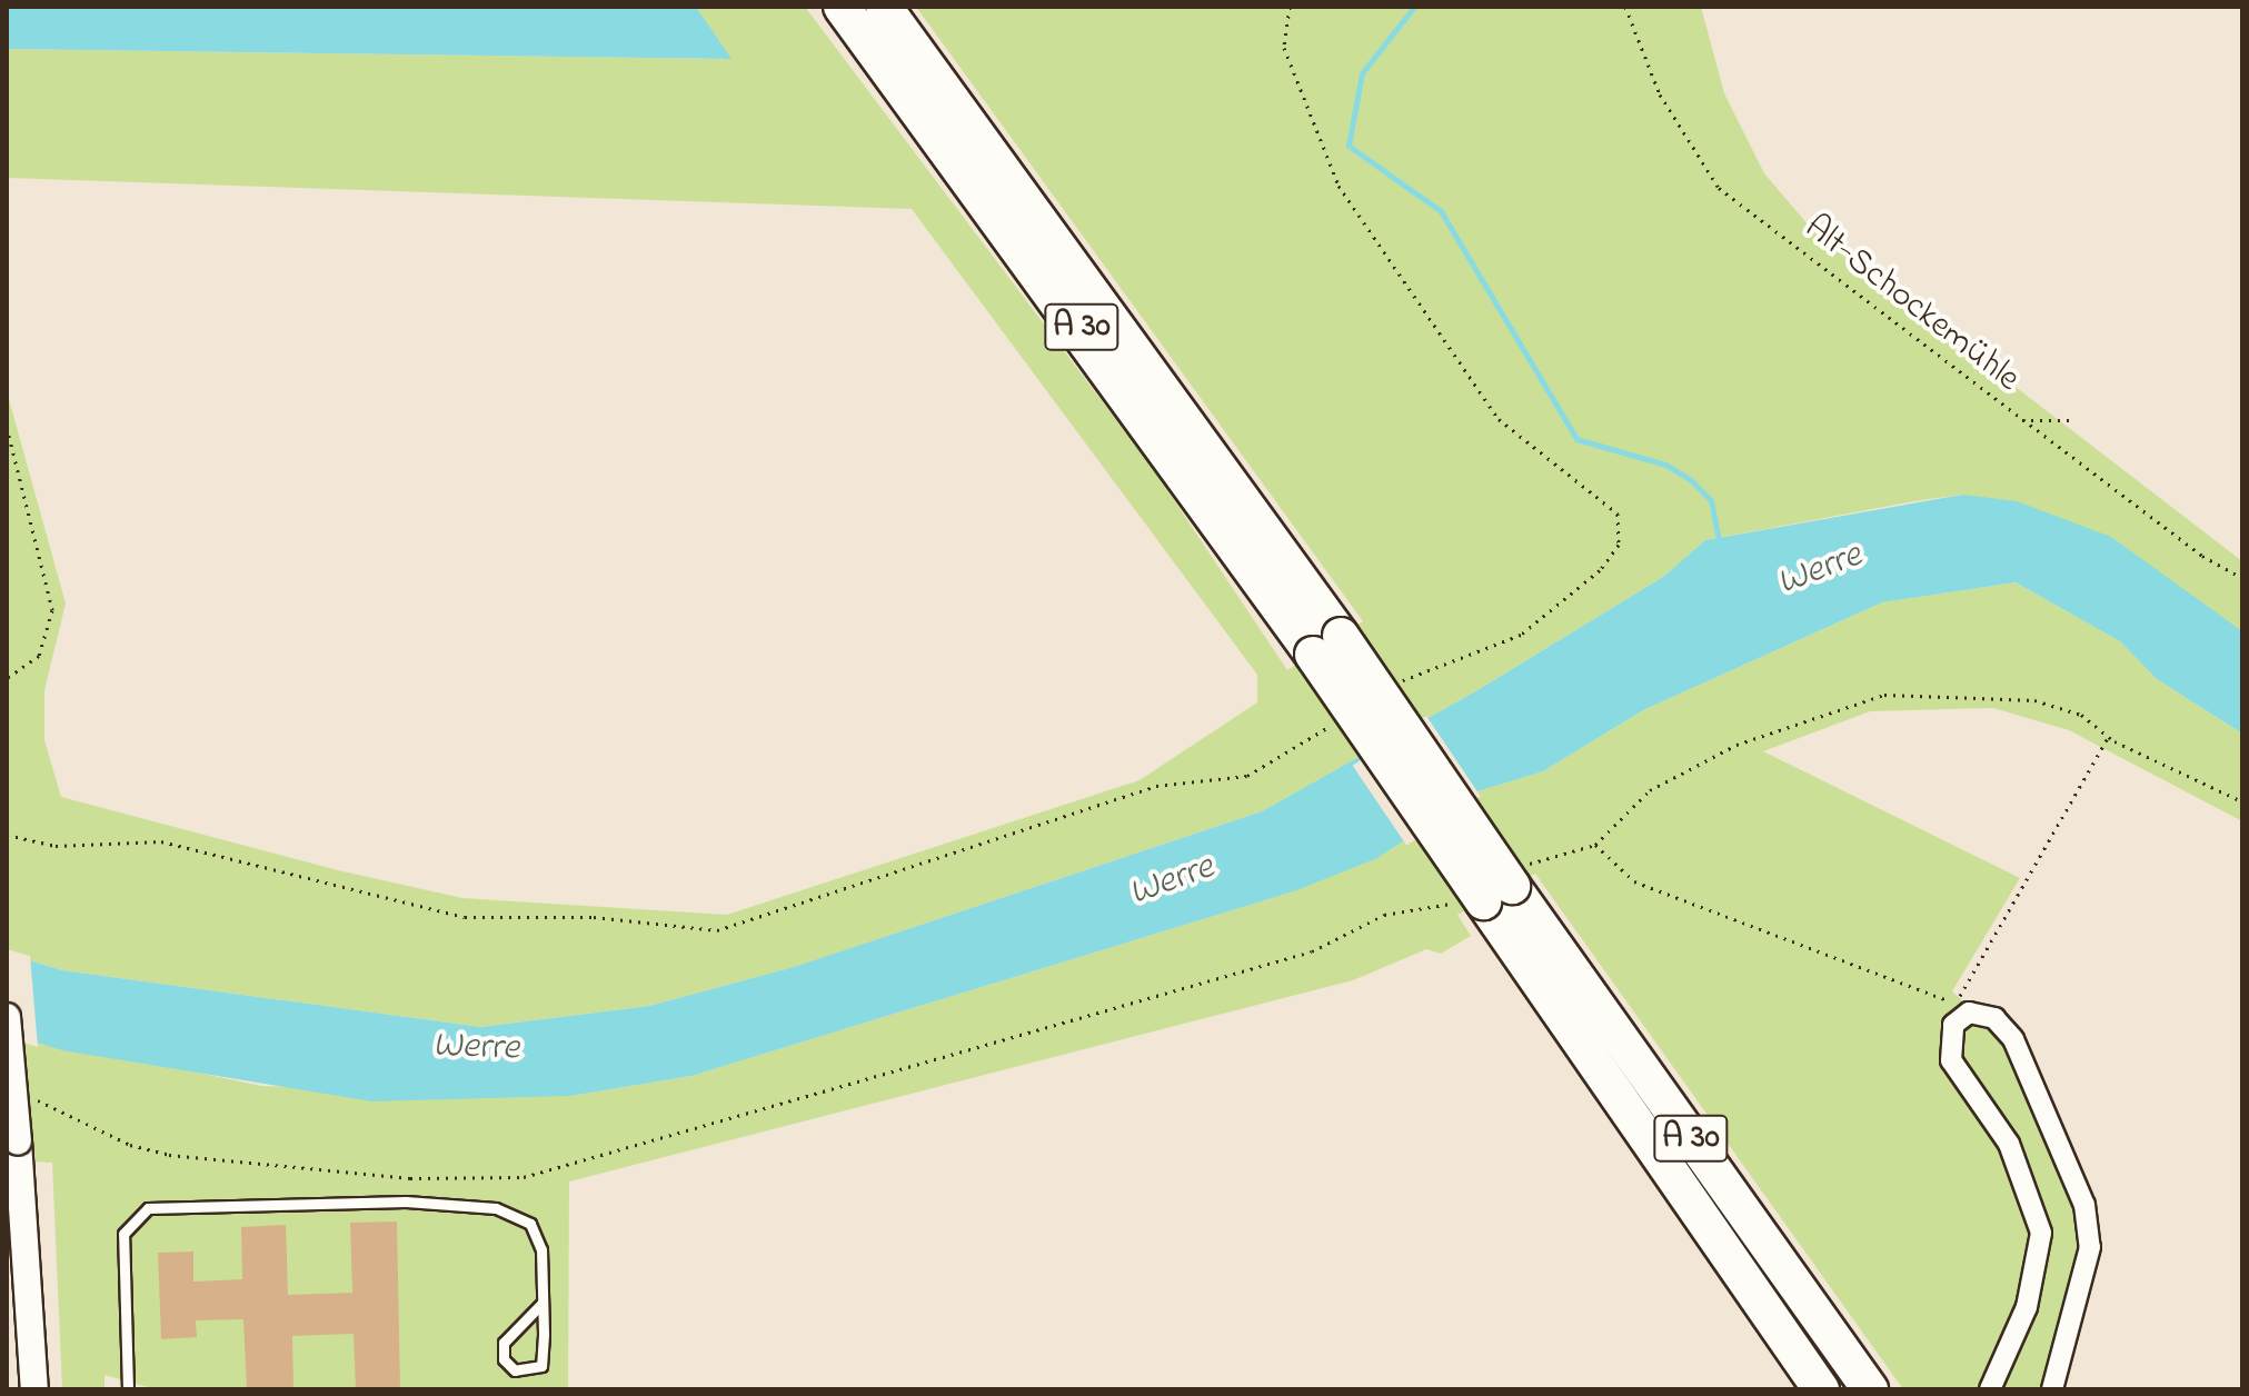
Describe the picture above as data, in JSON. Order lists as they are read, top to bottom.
{
  "streets": {
    "highway": ["A 30"],
    "path": ["Alt-Schockemühle"]
  },
  "water": ["Werre"]
}
